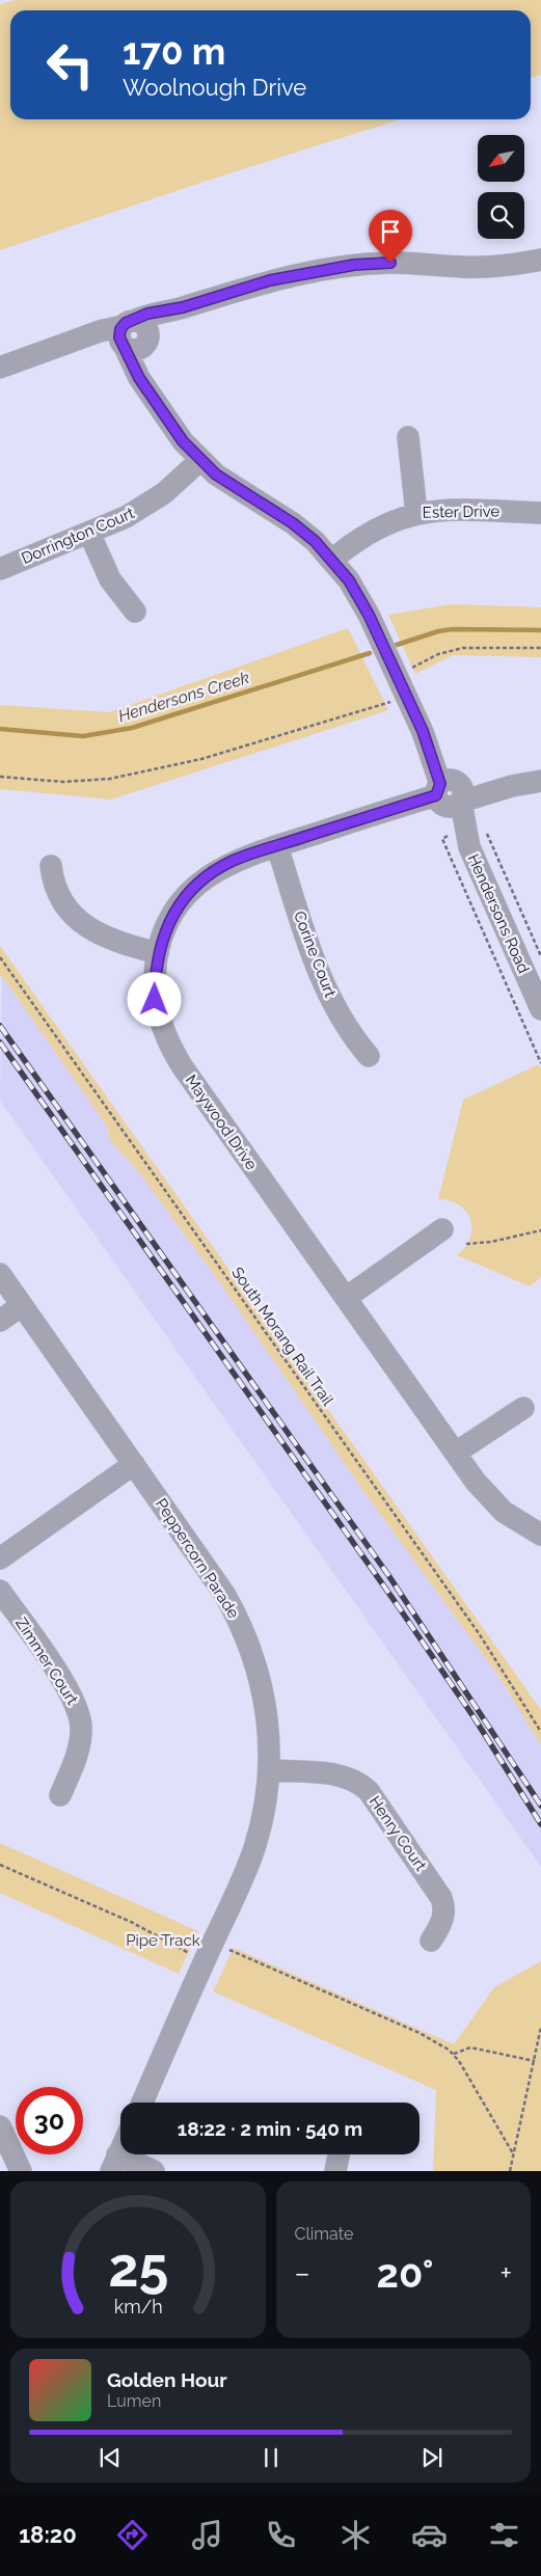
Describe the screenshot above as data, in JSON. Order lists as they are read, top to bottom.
{
  "streets": {
    "street": [
      "Ester Drive",
      "Dorrington Court",
      "Hendersons Road",
      "Corine Court",
      "Maywood Drive",
      "Peppercorn Parade",
      "Zimmer Court",
      "Henry Court"
    ],
    "path": ["South Morang Rail Trail"]
  },
  "crossings": [
    ["Hendersons Road", "Maywood Drive"],
    ["Corine Court", "Maywood Drive"],
    ["Peppercorn Parade", "Henry Court"]
  ],
  "water": ["Hendersons Creek"],
  "parks": ["Pipe Track"],
  "north": "bottom left",
  "page": {
    "turn": ["170 m", "Woolnough Drive"],
    "limit": "30",
    "trip": "18:22 · 2 min · 540 m",
    "tile": "Climate",
    "heat": ["−", "20°", "+"],
    "song": ["Golden Hour", "Lumen"],
    "tabs": "18:20",
    "gauge": ["25", "km/h"]
  }
}
